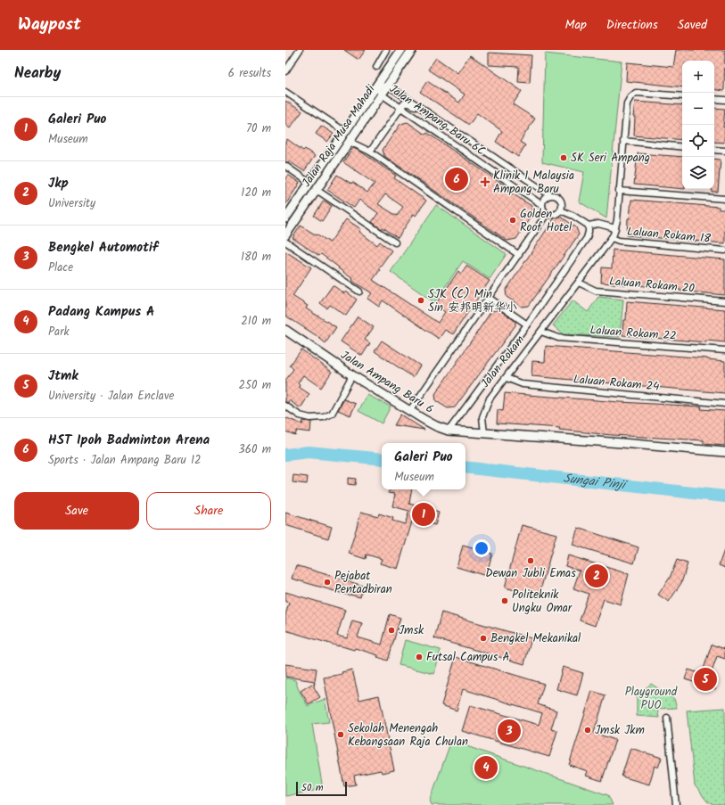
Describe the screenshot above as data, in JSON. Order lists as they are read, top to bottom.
{
  "streets": {
    "main road": ["Jalan Raja Musa Mahadi", "Jalan Ampang Baru 6"],
    "street": [
      "Jalan Ampang Baru 6C",
      "Laluan Rokam 18",
      "Laluan Rokam 20",
      "Laluan Rokam 22",
      "Jalan Rokam",
      "Laluan Rokam 24"
    ]
  },
  "crossings": [
    ["Jalan Ampang Baru 6C", "Jalan Raja Musa Mahadi"],
    ["Laluan Rokam 18", "Jalan Rokam"],
    ["Laluan Rokam 20", "Jalan Rokam"],
    ["Laluan Rokam 22", "Jalan Rokam"],
    ["Jalan Rokam", "Jalan Ampang Baru 6"],
    ["Jalan Rokam", "Laluan Rokam 24"]
  ],
  "water": ["Sungai Pinji"],
  "parks": ["Playground PUO"],
  "places": {
    "other": [
      "SK Seri Ampang",
      "Golden Roof Hotel",
      "SJK (C) Min Sin 安邦明新华小",
      "Dewan Jubli Emas",
      "Pejabat Pentadbiran",
      "Politeknik Ungku Omar",
      "Jmsk",
      "Bengkel Mekanikal",
      "Futsal Campus A",
      "Jmsk Jkm",
      "Sekolah Menengah Kebangsaan Raja Chulan"
    ],
    "health": ["Klinik 1 Malaysia Ampang Baru"]
  },
  "scale_bar": "50 m",
  "page": {
    "header": "Waypost",
    "nav": ["Map", "Directions", "Saved"],
    "heading": ["Nearby", "6 results"],
    "map_buttons": ["+", "−"],
    "list": [
      {
        "mark": "1",
        "name": "Galeri Puo",
        "note": "Museum",
        "value": "70 m"
      },
      {
        "mark": "2",
        "name": "Jkp",
        "note": "University",
        "value": "120 m"
      },
      {
        "mark": "3",
        "name": "Bengkel Automotif",
        "note": "Place",
        "value": "180 m"
      },
      {
        "mark": "4",
        "name": "Padang Kampus A",
        "note": "Park",
        "value": "210 m"
      },
      {
        "mark": "5",
        "name": "Jtmk",
        "note": "University · Jalan Enclave",
        "value": "250 m"
      },
      {
        "mark": "6",
        "name": "HST Ipoh Badminton Arena",
        "note": "Sports · Jalan Ampang Baru 12",
        "value": "360 m"
      }
    ],
    "pins": [
      "6",
      "1",
      "2",
      "5",
      "3",
      "4"
    ],
    "popup": ["Galeri Puo", "Museum"],
    "buttons": ["Save", "Share"],
    "scale": "50 m"
  }
}
